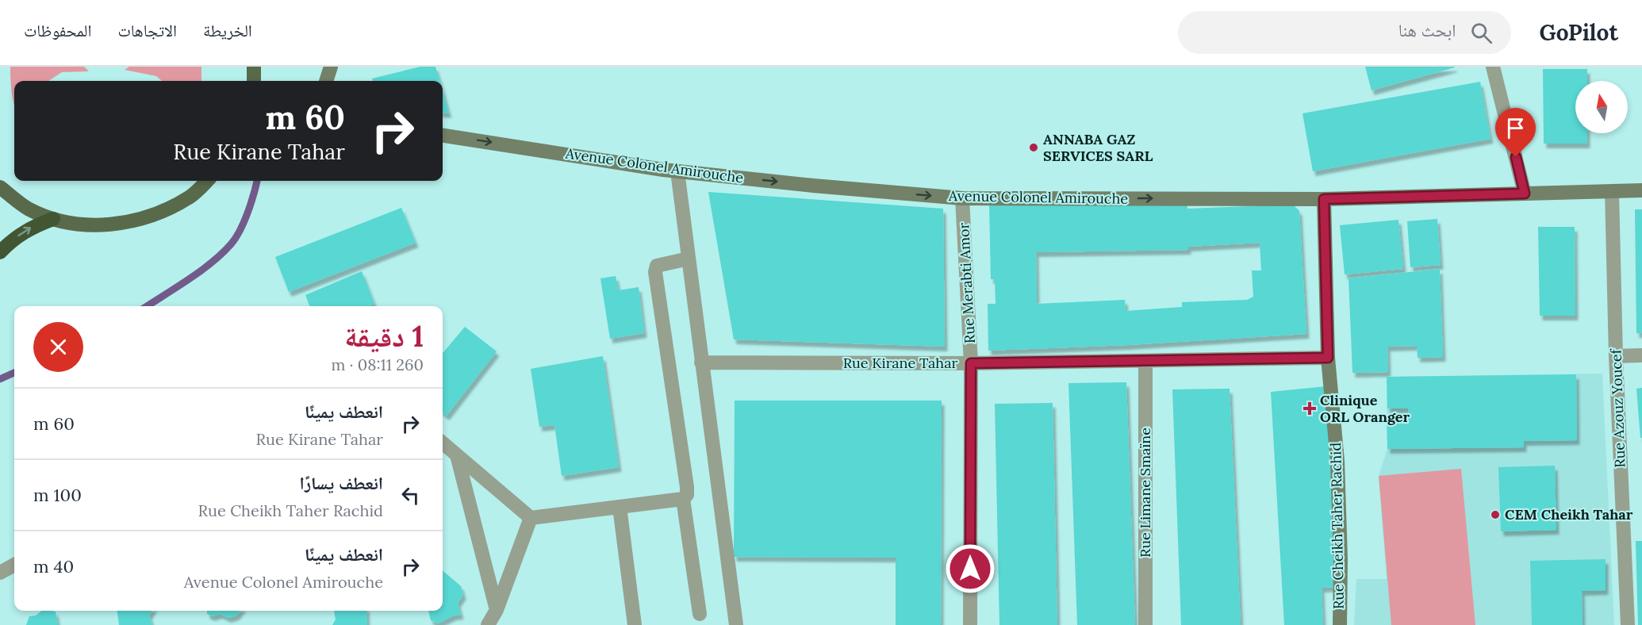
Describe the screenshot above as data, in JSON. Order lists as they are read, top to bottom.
{
  "streets": {
    "main road": ["Avenue Colonel Amirouche", "Rue Cheikh Taher Rachid"],
    "street": [
      "Rue Merabti Amor",
      "Rue Kirane Tahar",
      "Rue Azouz Youcef",
      "Rue Limane Smaïne"
    ]
  },
  "crossings": [
    ["Avenue Colonel Amirouche", "Rue Merabti Amor"],
    ["Avenue Colonel Amirouche", "Rue Azouz Youcef"],
    ["Avenue Colonel Amirouche", "Rue Cheikh Taher Rachid"],
    ["Rue Merabti Amor", "Rue Kirane Tahar"],
    ["Rue Kirane Tahar", "Rue Limane Smaïne"],
    ["Rue Kirane Tahar", "Rue Cheikh Taher Rachid"]
  ],
  "one_way": ["Avenue Colonel Amirouche"],
  "places": {
    "other": ["ANNABA GAZ SERVICES SARL", "CEM Cheikh Tahar"],
    "health": ["Clinique ORL Oranger"]
  },
  "north": "top",
  "page": {
    "header": "GoPilot",
    "search": "ابحث هنا",
    "nav": ["الخريطة", "الاتجاهات", "المحفوظات"],
    "turn": ["60 m", "Rue Kirane Tahar"],
    "heading": ["1 دقيقة", "260 m · 08:11"],
    "list": [
      {
        "name": "انعطف يمينًا",
        "note": "Rue Kirane Tahar",
        "value": "60 m"
      },
      {
        "name": "انعطف يسارًا",
        "note": "Rue Cheikh Taher Rachid",
        "value": "100 m"
      },
      {
        "name": "انعطف يمينًا",
        "note": "Avenue Colonel Amirouche",
        "value": "40 m"
      }
    ]
  }
}
